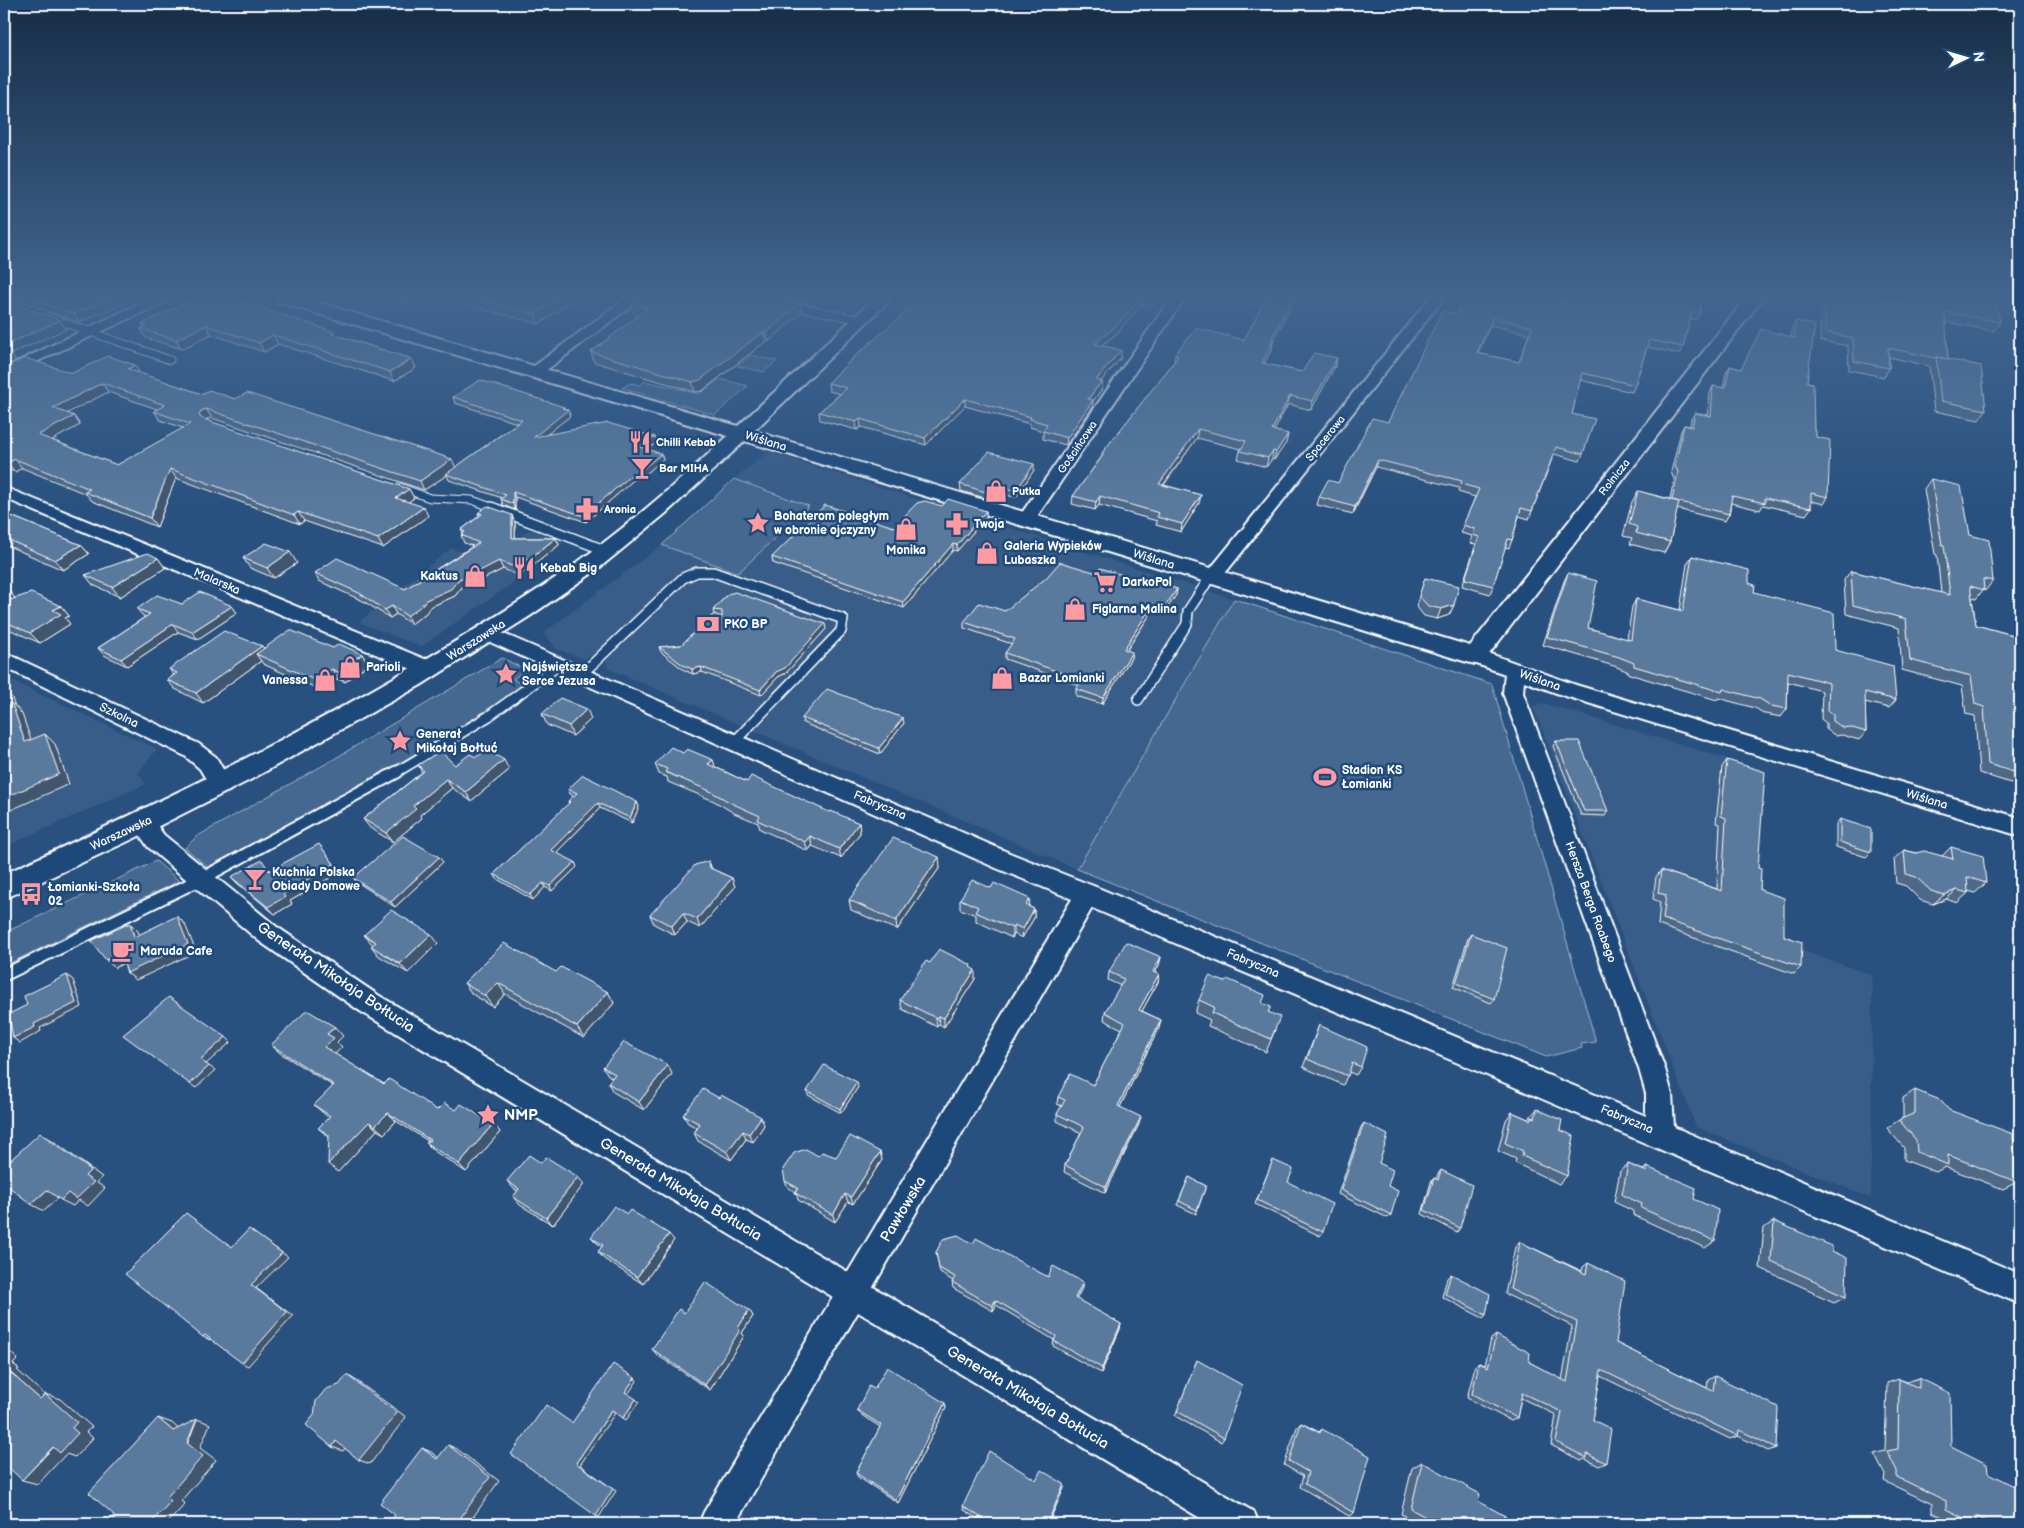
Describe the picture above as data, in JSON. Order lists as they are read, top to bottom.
{
  "streets": {
    "street": [
      "Spacerowa",
      "Wiślana",
      "Gościńcowa",
      "Rolnicza",
      "Malarska",
      "Warszawska",
      "Szkolna",
      "Fabryczna",
      "Hersza Berga Raabego",
      "Generała Mikołaja Bołtucia",
      "Pawłowska"
    ]
  },
  "crossings": [
    ["Spacerowa", "Wiślana"],
    ["Wiślana", "Gościńcowa"],
    ["Wiślana", "Rolnicza"],
    ["Wiślana", "Warszawska"],
    ["Wiślana", "Hersza Berga Raabego"],
    ["Malarska", "Warszawska"],
    ["Warszawska", "Szkolna"],
    ["Warszawska", "Fabryczna"],
    ["Warszawska", "Generała Mikołaja Bołtucia"],
    ["Fabryczna", "Hersza Berga Raabego"],
    ["Fabryczna", "Pawłowska"],
    ["Generała Mikołaja Bołtucia", "Pawłowska"]
  ],
  "places": {
    "restaurant": ["Chilli Kebab", "Kebab Big"],
    "bar": ["Bar MIHA", "Kuchnia Polska Obiady Domowe"],
    "shop": [
      "Putka",
      "Monika",
      "Galeria Wypieków Lubaszka",
      "Kaktus",
      "Figlarna Malina",
      "Parioli",
      "Bazar Lomianki",
      "Vanessa"
    ],
    "pharmacy": ["Aronia", "Twoja"],
    "place": [
      "Bohaterom poległym w obronie ojczyzny",
      "Najświętsze Serce Jezusa",
      "Generał Mikołaj Bołtuć",
      "NMP"
    ],
    "supermarket": ["DarkoPol"],
    "bank": ["PKO BP"],
    "sports": ["Stadion KS Łomianki"],
    "bus stop": ["Łomianki-Szkoła 02"],
    "cafe": ["Maruda Cafe"]
  },
  "north": "right"
}
